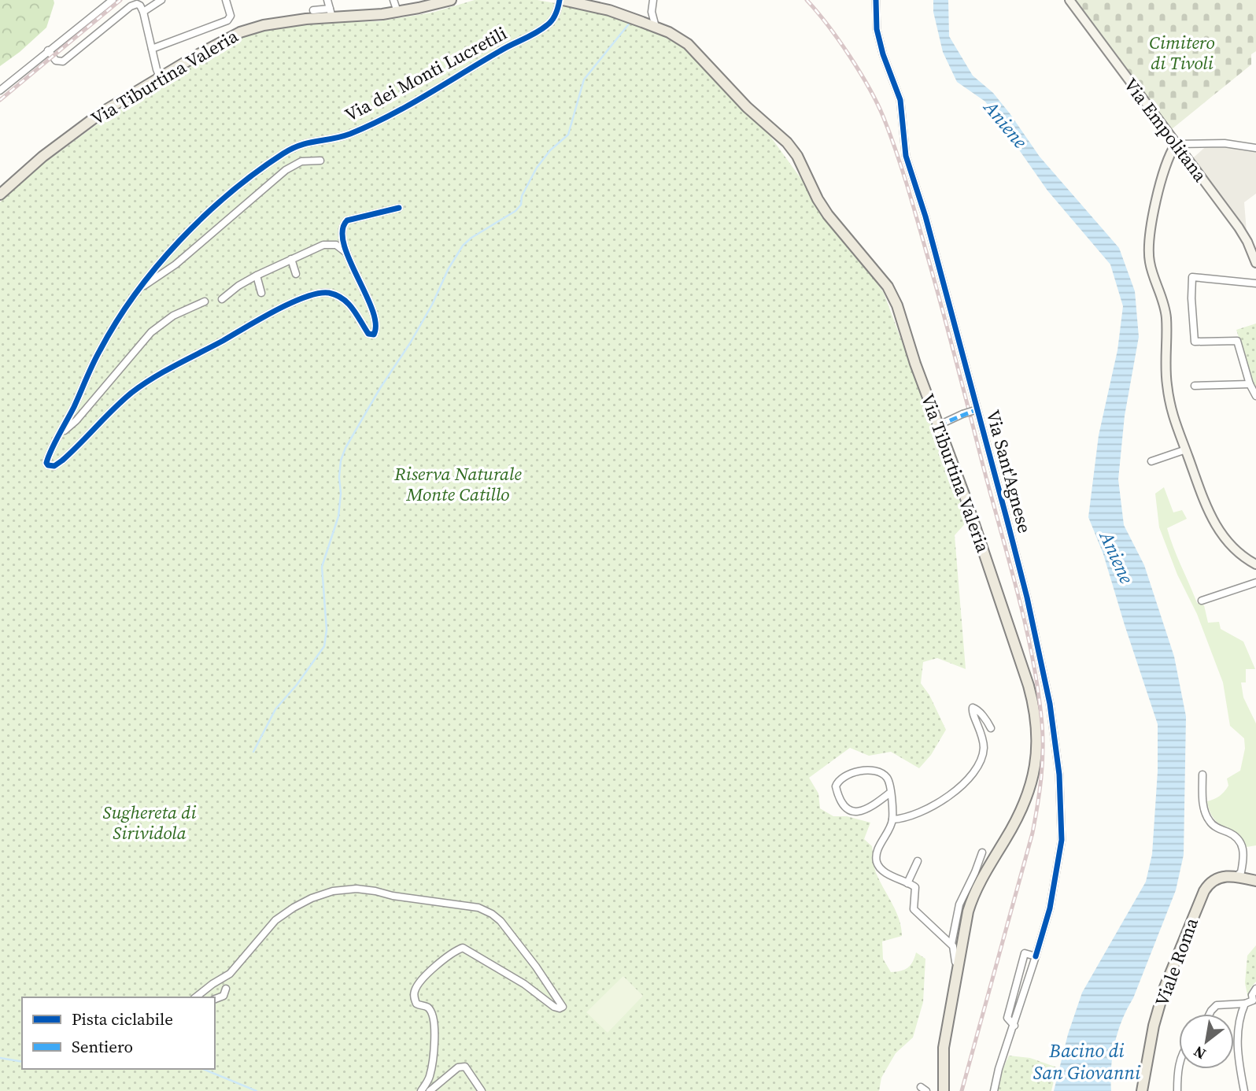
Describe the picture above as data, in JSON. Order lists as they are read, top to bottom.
{
  "streets": {
    "main road": ["Via Tiburtina Valeria", "Via Empolitana", "Viale Roma"],
    "street": ["Via dei Monti Lucretili", "Via Sant'Agnese"]
  },
  "crossings": [
    ["Via dei Monti Lucretili", "Via Tiburtina Valeria"]
  ],
  "water": ["Aniene", "Bacino di San Giovanni"],
  "parks": ["Cimitero di Tivoli", "Riserva Naturale Monte Catillo", "Sughereta di Sirividola"],
  "legend": ["Pista ciclabile", "Sentiero"],
  "north": "bottom left"
}
